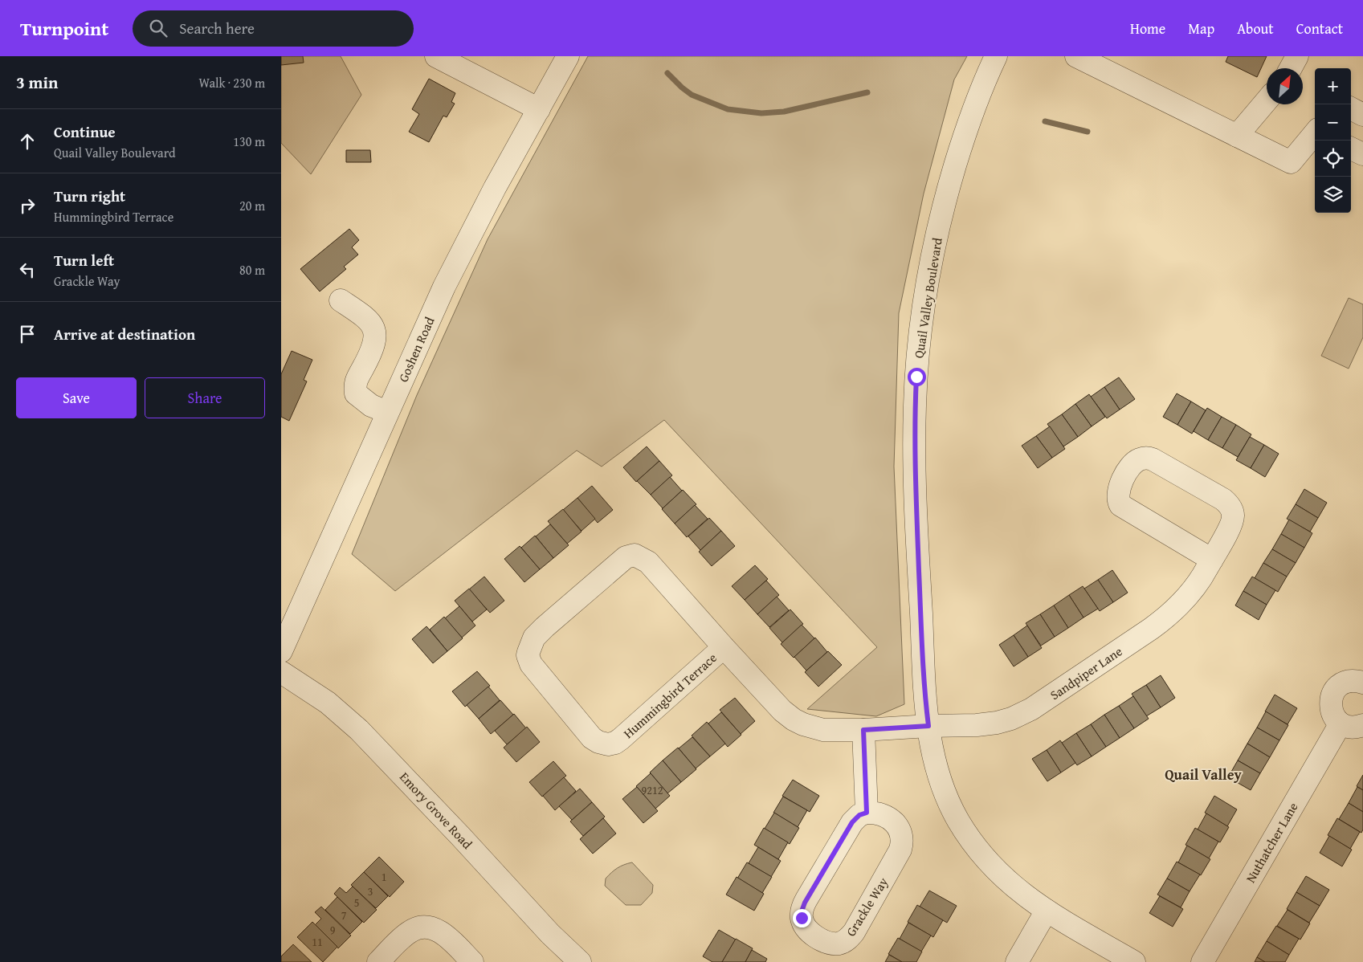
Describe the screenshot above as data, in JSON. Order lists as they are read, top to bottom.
{
  "streets": {
    "street": [
      "Quail Valley Boulevard",
      "Goshen Road",
      "Sandpiper Lane",
      "Hummingbird Terrace",
      "Emory Grove Road",
      "Nuthatcher Lane",
      "Grackle Way"
    ]
  },
  "crossings": [
    ["Quail Valley Boulevard", "Sandpiper Lane"],
    ["Quail Valley Boulevard", "Hummingbird Terrace"],
    ["Sandpiper Lane", "Hummingbird Terrace"]
  ],
  "districts": ["Quail Valley"],
  "house_numbers": [
    "9212",
    "1",
    "3",
    "5",
    "7",
    "9",
    "11"
  ],
  "north": "top right",
  "page": {
    "header": "Turnpoint",
    "search": "Search here",
    "nav": [
      "Home",
      "Map",
      "About",
      "Contact"
    ],
    "heading": ["3 min", "Walk · 230 m"],
    "map_buttons": ["+", "−"],
    "list": [
      ["Continue", "Quail Valley Boulevard", "130 m"],
      ["Turn right", "Hummingbird Terrace", "20 m"],
      ["Turn left", "Grackle Way", "80 m"],
      "Arrive at destination"
    ],
    "buttons": ["Save", "Share"]
  }
}
